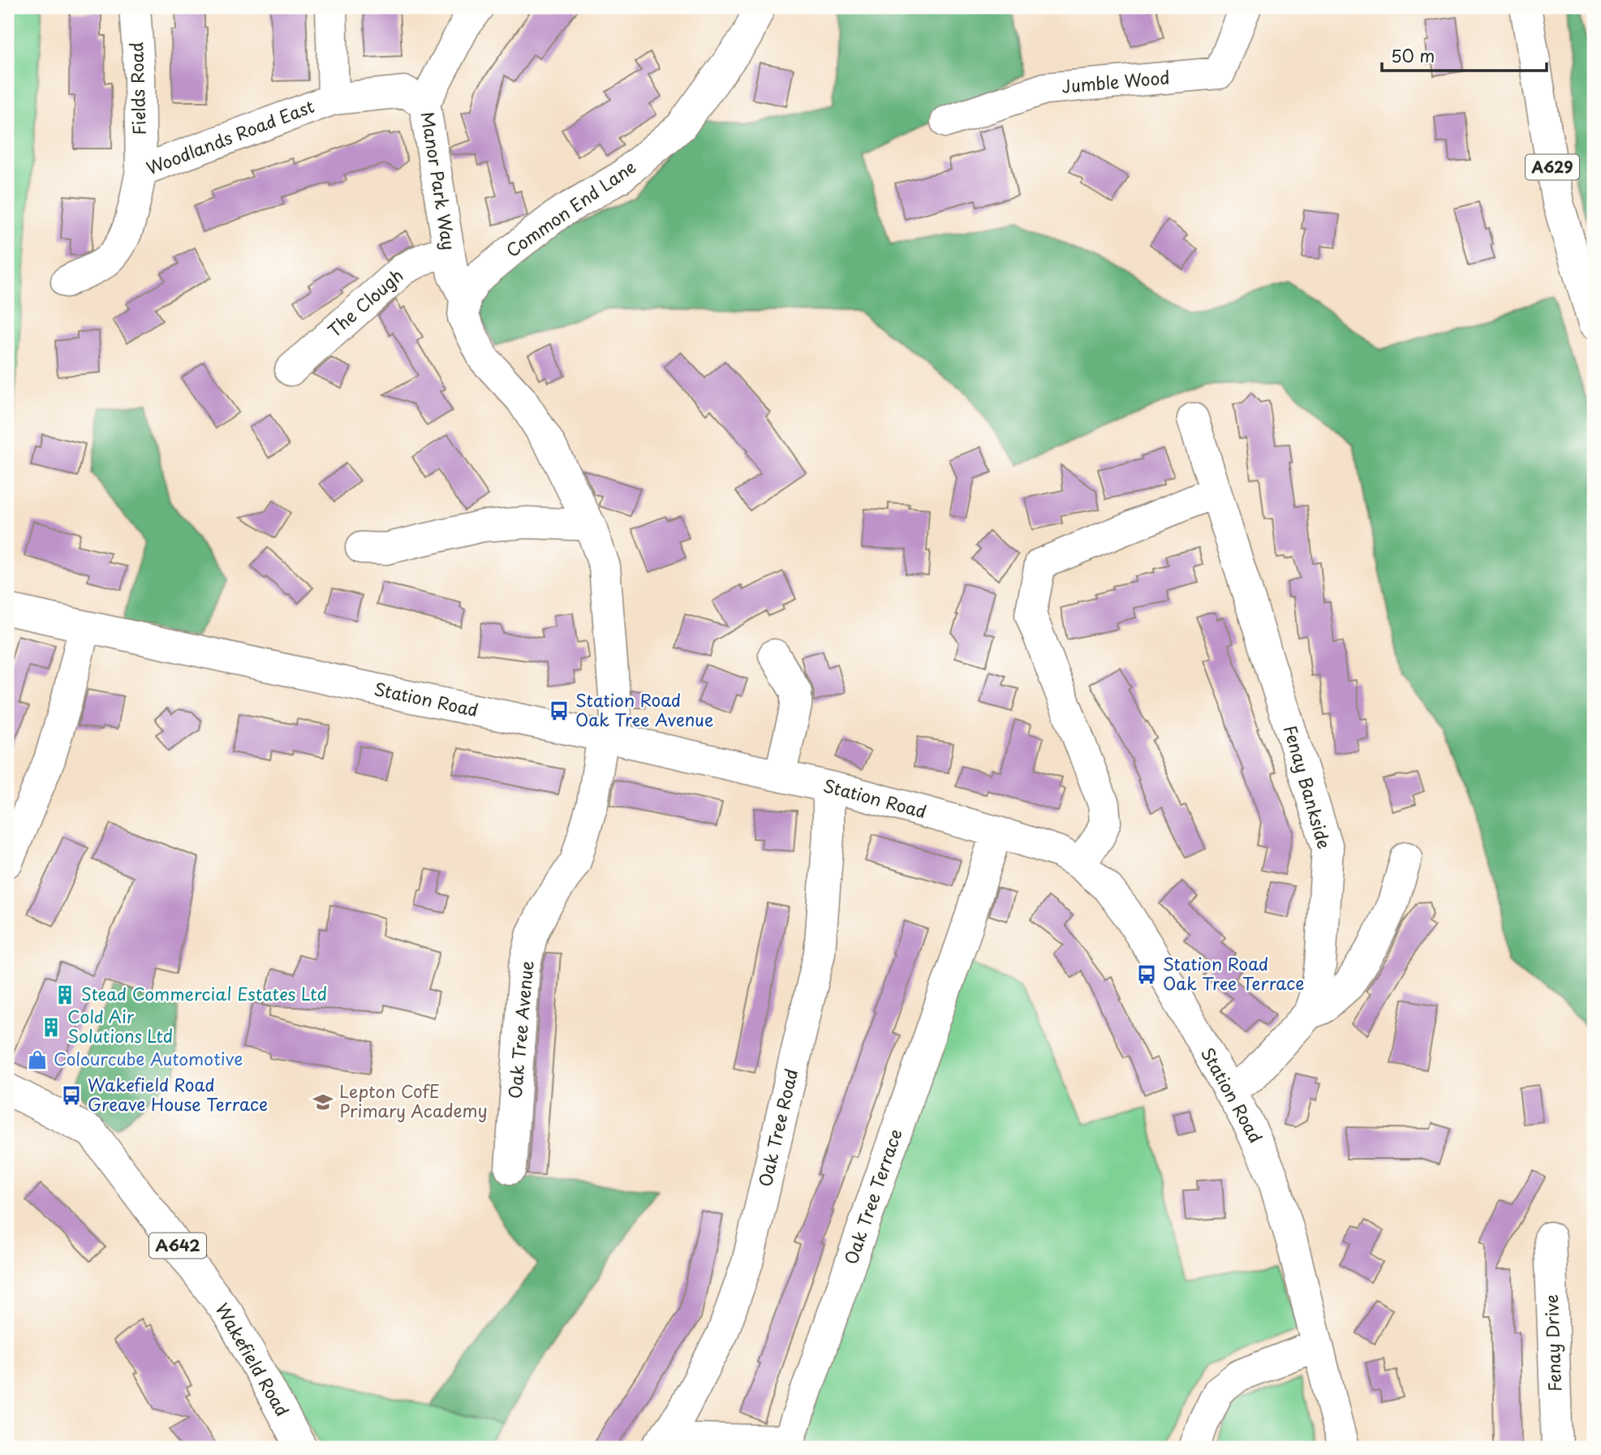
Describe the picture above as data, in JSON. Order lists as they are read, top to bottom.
{
  "streets": {
    "main road": [
      "Jumble Wood",
      "Fields Road",
      "Woodlands Road East",
      "A629",
      "Manor Park Way",
      "Common End Lane",
      "The Clough",
      "Station Road",
      "Fenay Bankside",
      "Oak Tree Avenue",
      "Oak Tree Road",
      "Oak Tree Terrace",
      "A642",
      "Fenay Drive",
      "Wakefield Road"
    ]
  },
  "crossings": [
    ["Fields Road", "Woodlands Road East"],
    ["Woodlands Road East", "Manor Park Way"],
    ["Manor Park Way", "Common End Lane"],
    ["Manor Park Way", "The Clough"],
    ["Station Road", "Fenay Bankside"],
    ["Station Road", "Oak Tree Avenue"],
    ["Station Road", "Oak Tree Road"],
    ["Station Road", "Oak Tree Terrace"],
    ["Oak Tree Road", "Oak Tree Terrace"]
  ],
  "places": {
    "bus stop": ["Station Road Oak Tree Avenue", "Station Road Oak Tree Terrace", "Wakefield Road Greave House Terrace"],
    "building": ["Stead Commercial Estates Ltd", "Cold Air Solutions Ltd"],
    "shop": ["Colourcube Automotive"],
    "school or university": ["Lepton CofE Primary Academy"]
  },
  "scale_bar": "50 m"
}
